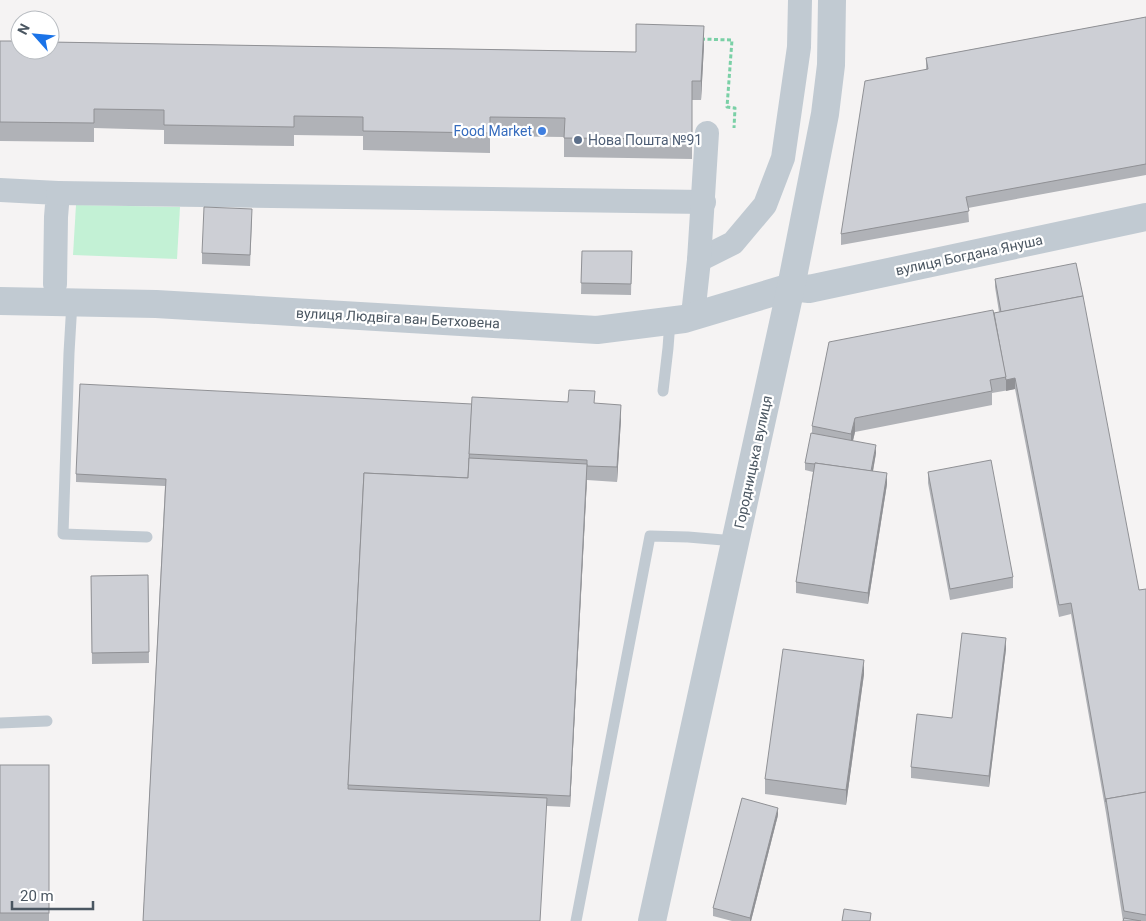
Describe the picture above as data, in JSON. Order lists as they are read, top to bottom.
{
  "streets": {
    "street": ["вулиця Богдана Януша", "вулиця Людвіга ван Бетховена", "Городницька вулиця"]
  },
  "crossings": [
    ["вулиця Богдана Януша", "вулиця Людвіга ван Бетховена"],
    ["вулиця Богдана Януша", "Городницька вулиця"],
    ["вулиця Людвіга ван Бетховена", "Городницька вулиця"]
  ],
  "places": ["Food Market", "Нова Пошта №91"],
  "scale_bar": "20 m",
  "north": "top left"
}
